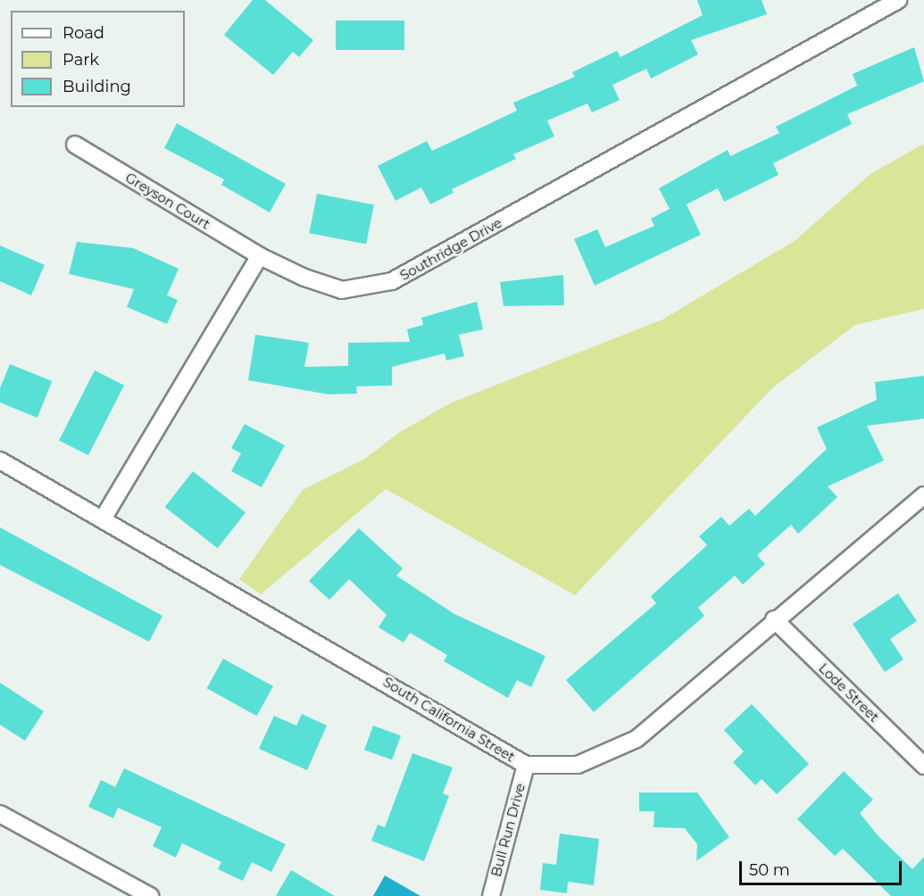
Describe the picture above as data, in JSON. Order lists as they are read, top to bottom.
{
  "streets": {
    "street": [
      "Greyson Court",
      "Southridge Drive",
      "Lode Street",
      "South California Street",
      "Bull Run Drive"
    ]
  },
  "crossings": [
    ["Greyson Court", "Southridge Drive"],
    ["Lode Street", "South California Street"],
    ["South California Street", "Bull Run Drive"]
  ],
  "legend": ["Road", "Park", "Building"],
  "scale_bar": "50 m"
}
